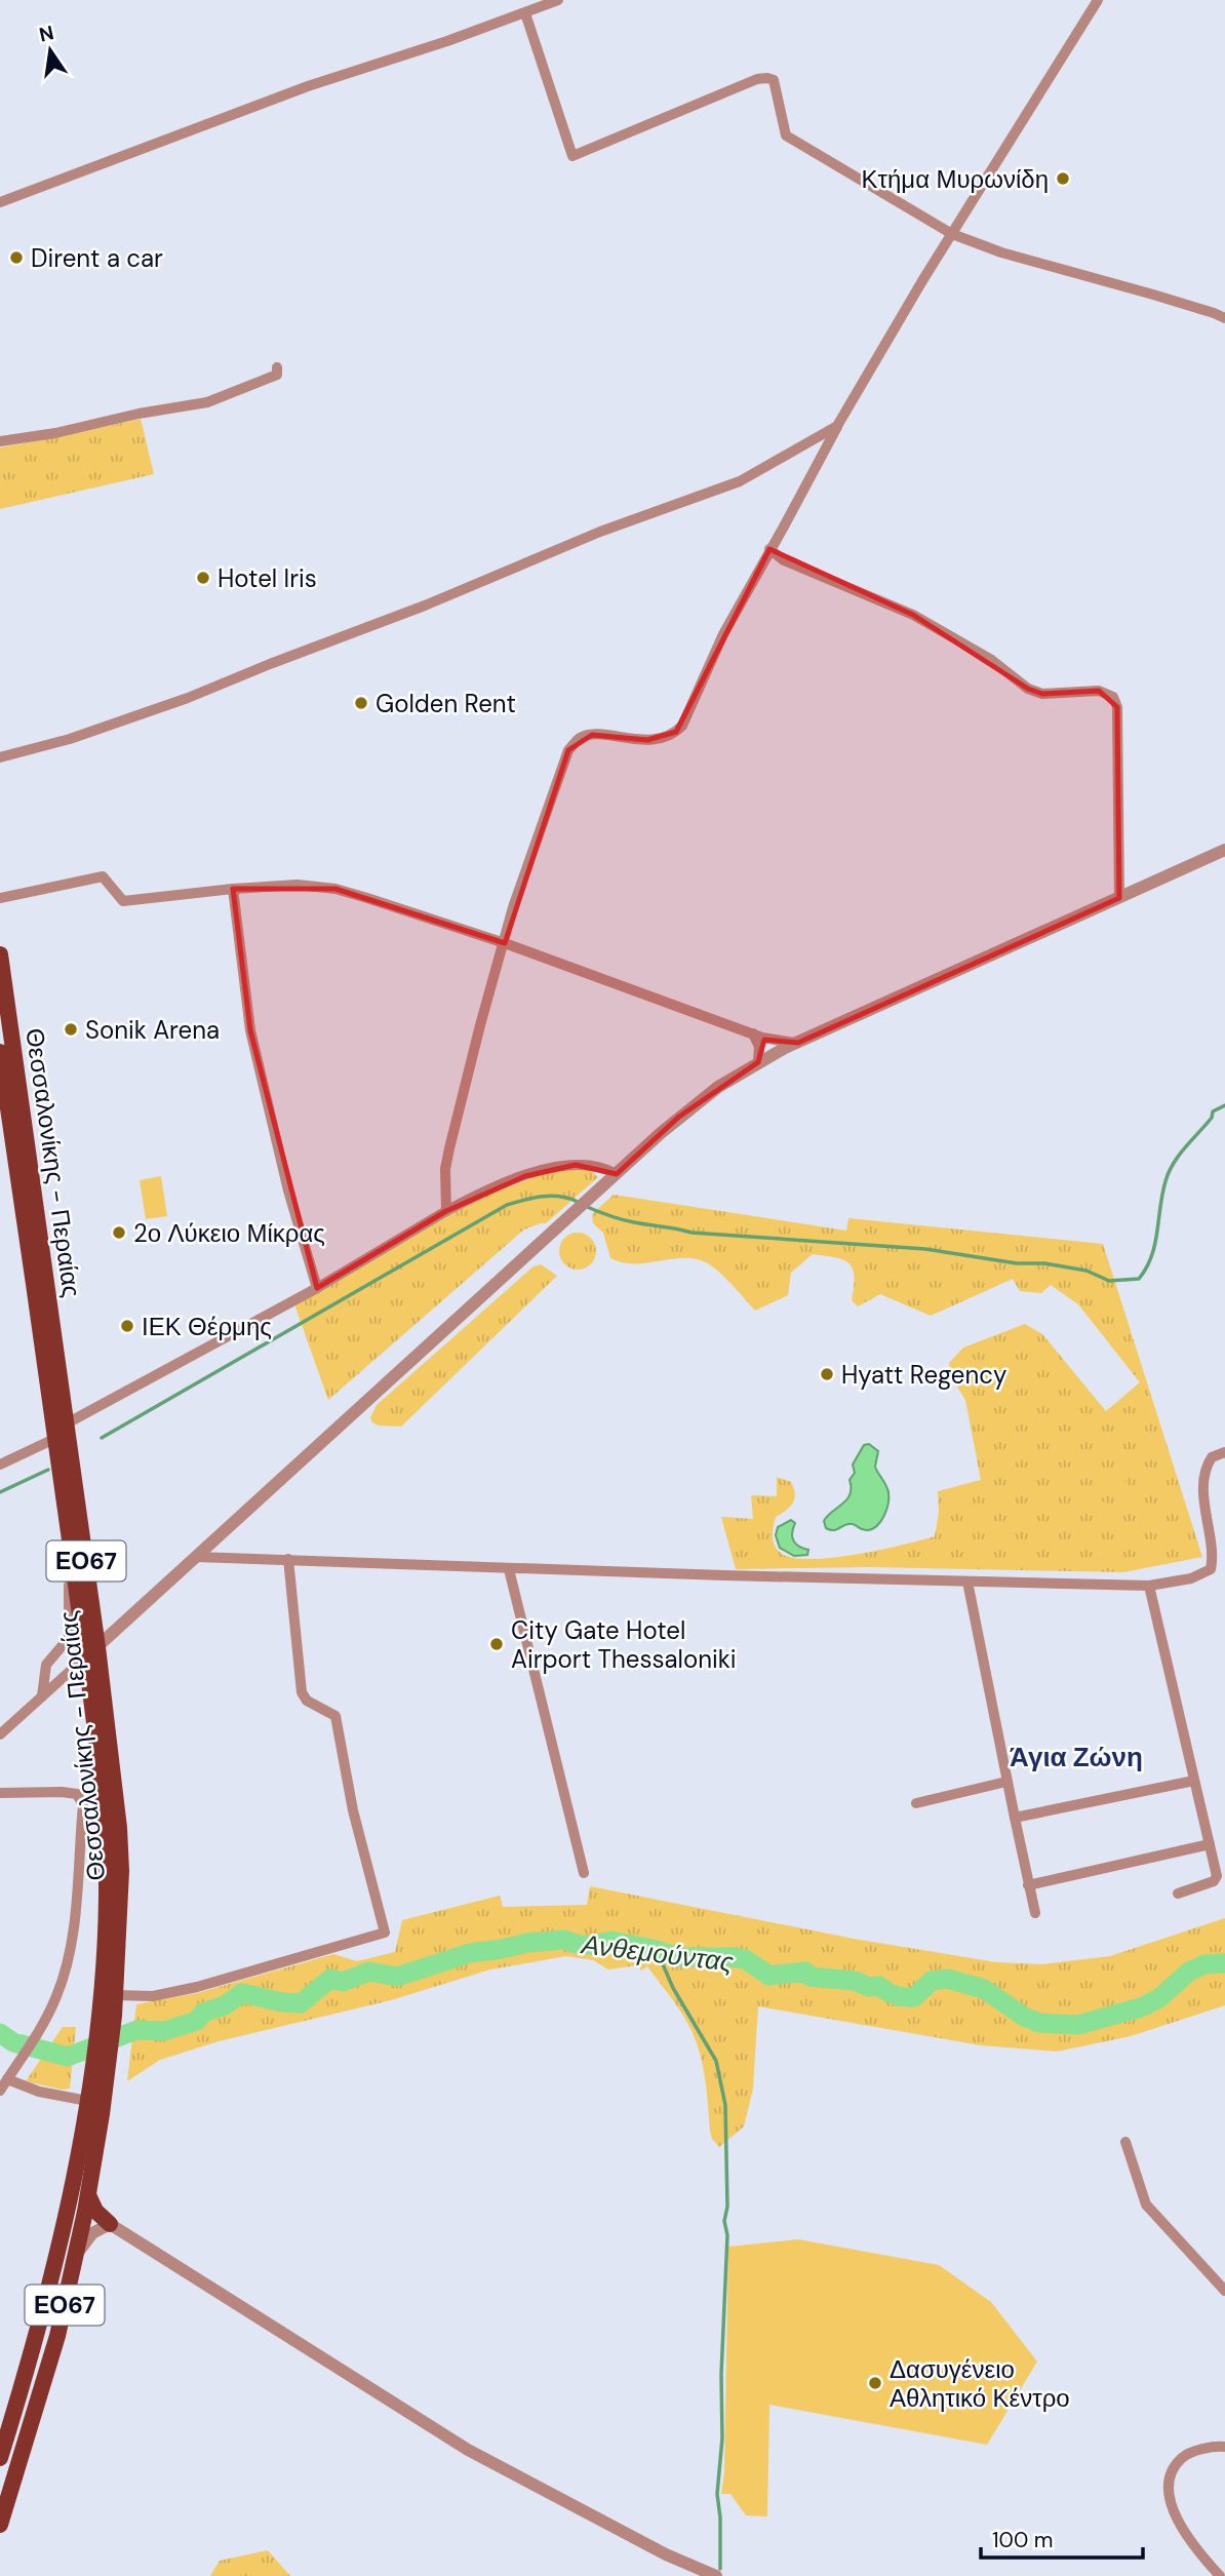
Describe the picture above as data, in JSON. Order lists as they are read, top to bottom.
{
  "streets": {
    "main road": ["Θεσσαλονίκης - Περαίας", "ΕΟ67"]
  },
  "districts": ["Άγια Ζώνη"],
  "water": ["Ανθεμούντας"],
  "places": [
    "Κτήμα Μυρωνίδη",
    "Dirent a car",
    "Hotel Iris",
    "Golden Rent",
    "Sonik Arena",
    "2ο Λύκειο Μίκρας",
    "ΙΕΚ Θέρμης",
    "Hyatt Regency",
    "City Gate Hotel Airport Thessaloniki",
    "Δασυγένειο Αθλητικό Κέντρο"
  ],
  "scale_bar": "100 m",
  "north": "top"
}
